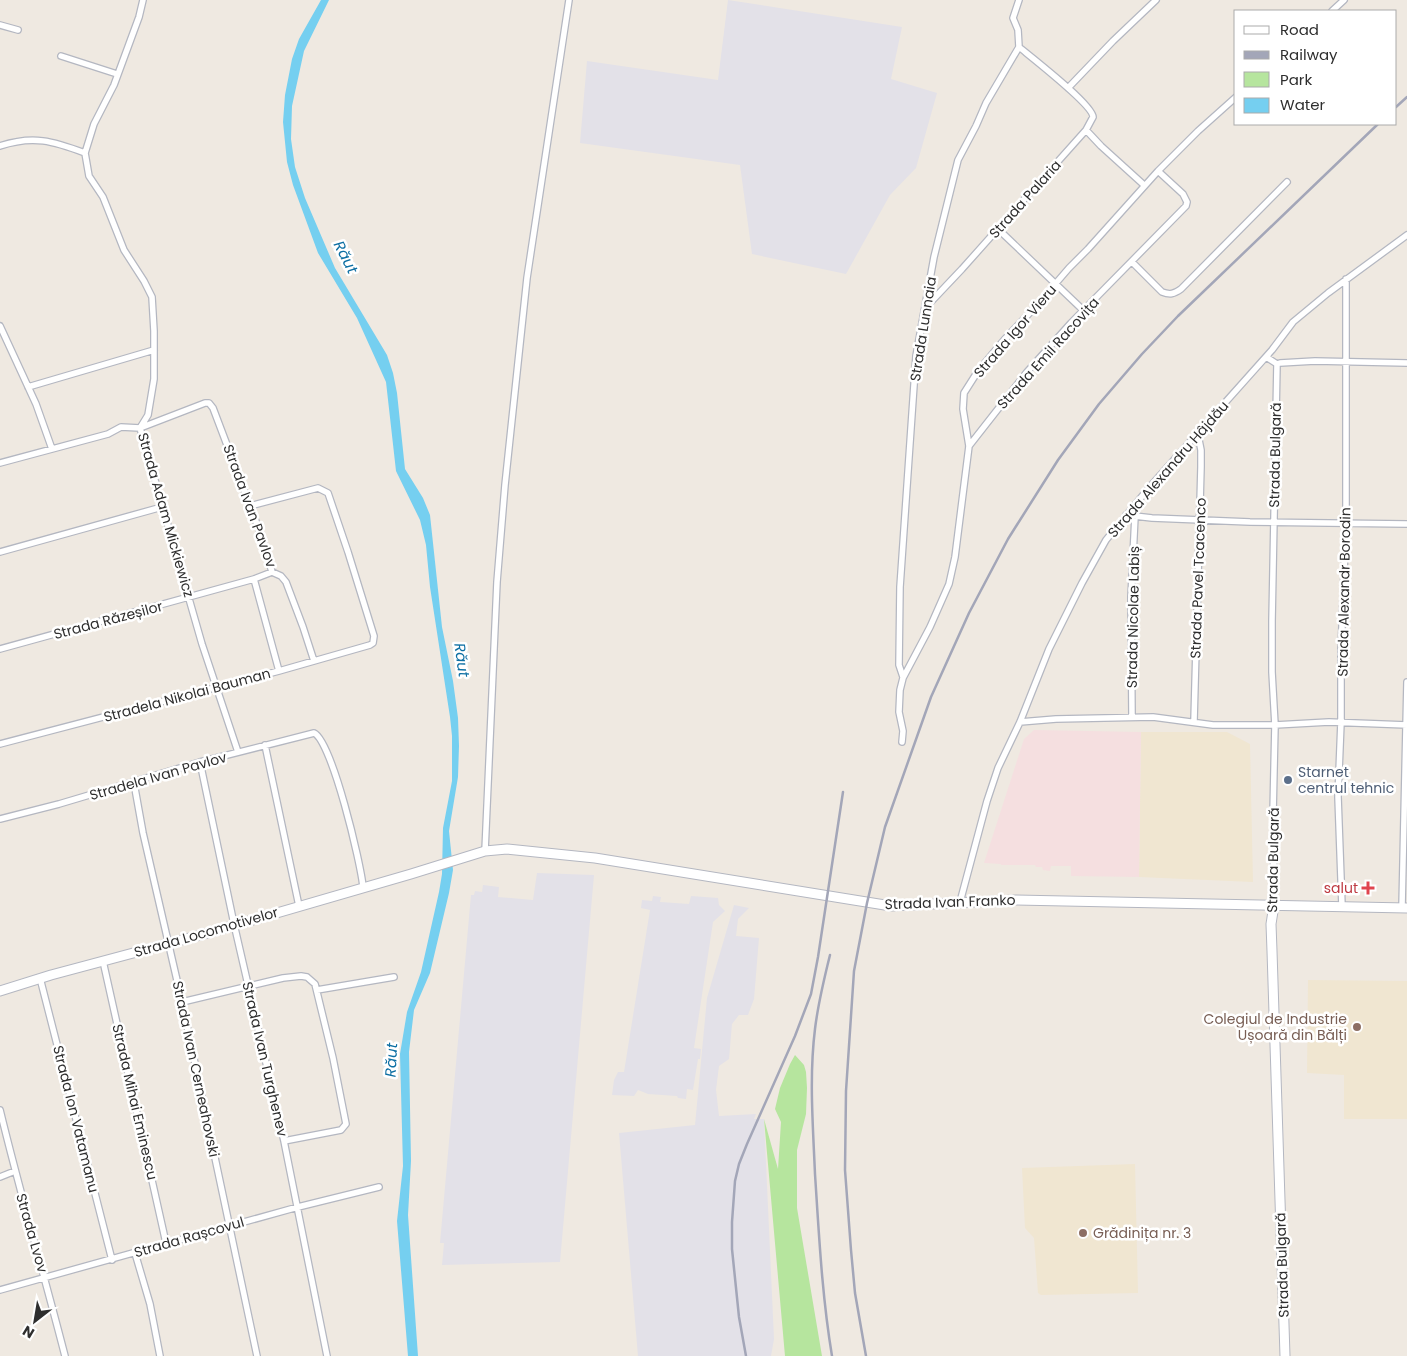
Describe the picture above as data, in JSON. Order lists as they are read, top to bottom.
{
  "streets": {
    "main road": ["Strada Bulgară", "Strada Ivan Franko", "Strada Locomotivelor"],
    "street": [
      "Strada Palaria",
      "Strada Lunnaia",
      "Strada Igor Vieru",
      "Strada Emil Racovița",
      "Strada Alexandru Hâjdău",
      "Strada Ivan Pavlov",
      "Strada Adam Mickiewicz",
      "Strada Pavel Tcacenco",
      "Strada Alexandr Borodin",
      "Strada Nicolae Labiș",
      "Strada Răzeșilor",
      "Stradela Nikolai Bauman",
      "Stradela Ivan Pavlov",
      "Strada Ivan Turghenev",
      "Strada Ivan Cerneahovski",
      "Strada Mihai Eminescu",
      "Strada Ion Vatamanu",
      "Strada Lvov",
      "Strada Rașcovul"
    ]
  },
  "crossings": [
    ["Strada Palaria", "Strada Lunnaia"],
    ["Strada Lunnaia", "Strada Igor Vieru"],
    ["Strada Igor Vieru", "Strada Emil Racovița"],
    ["Strada Bulgară", "Strada Ivan Franko"],
    ["Strada Alexandru Hâjdău", "Strada Pavel Tcacenco"],
    ["Strada Alexandru Hâjdău", "Strada Alexandr Borodin"],
    ["Strada Alexandru Hâjdău", "Strada Ivan Franko"],
    ["Strada Ivan Pavlov", "Strada Adam Mickiewicz"],
    ["Strada Ivan Pavlov", "Strada Răzeșilor"],
    ["Strada Ivan Pavlov", "Stradela Nikolai Bauman"],
    ["Strada Adam Mickiewicz", "Strada Răzeșilor"],
    ["Strada Adam Mickiewicz", "Stradela Nikolai Bauman"],
    ["Strada Adam Mickiewicz", "Stradela Ivan Pavlov"],
    ["Strada Alexandr Borodin", "Strada Ivan Franko"],
    ["Stradela Ivan Pavlov", "Strada Locomotivelor"],
    ["Stradela Ivan Pavlov", "Strada Ivan Turghenev"],
    ["Stradela Ivan Pavlov", "Strada Ivan Cerneahovski"],
    ["Strada Ivan Franko", "Strada Locomotivelor"],
    ["Strada Locomotivelor", "Strada Ivan Turghenev"],
    ["Strada Locomotivelor", "Strada Ivan Cerneahovski"],
    ["Strada Locomotivelor", "Strada Mihai Eminescu"],
    ["Strada Locomotivelor", "Strada Ion Vatamanu"],
    ["Strada Ivan Turghenev", "Strada Rașcovul"],
    ["Strada Ivan Cerneahovski", "Strada Rașcovul"],
    ["Strada Mihai Eminescu", "Strada Rașcovul"],
    ["Strada Ion Vatamanu", "Strada Rașcovul"],
    ["Strada Lvov", "Strada Rașcovul"]
  ],
  "water": ["Răut"],
  "places": {
    "other": ["Starnet centrul tehnic", "Colegiul de Industrie Ușoară din Bălți", "Grădinița nr. 3"],
    "health": ["salut"]
  },
  "legend": [
    "Road",
    "Railway",
    "Park",
    "Water"
  ],
  "north": "bottom left"
}
